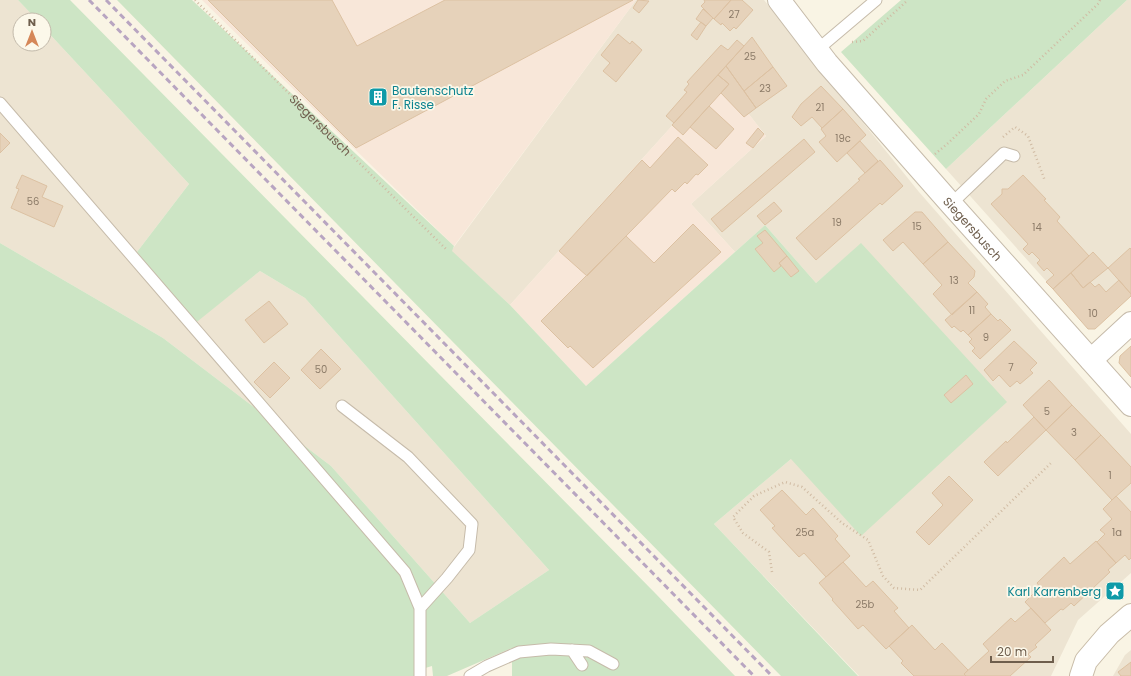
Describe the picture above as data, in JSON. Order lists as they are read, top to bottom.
{
  "streets": {
    "street": ["Siegersbusch"]
  },
  "places": {
    "building": ["Bautenschutz F. Risse"],
    "place": ["Karl Karrenberg"]
  },
  "house_numbers": [
    "27",
    "25",
    "23",
    "21",
    "19c",
    "56",
    "19",
    "15",
    "14",
    "13",
    "11",
    "10",
    "9",
    "7",
    "50",
    "5",
    "3",
    "1",
    "25a",
    "1a",
    "25b"
  ],
  "scale_bar": "20 m",
  "north": "top"
}
